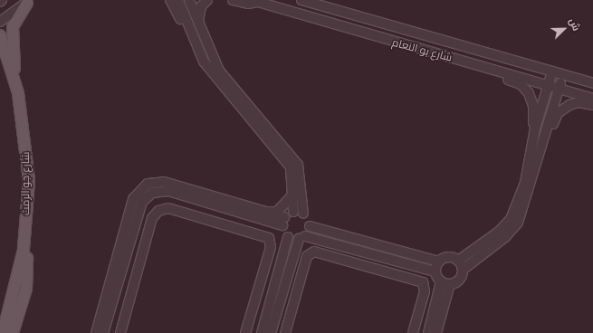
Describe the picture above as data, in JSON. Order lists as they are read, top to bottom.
{
  "streets": {
    "main road": ["شارع جو الرمث"],
    "street": ["شارع بو النعام"]
  },
  "north": "top right"
}
